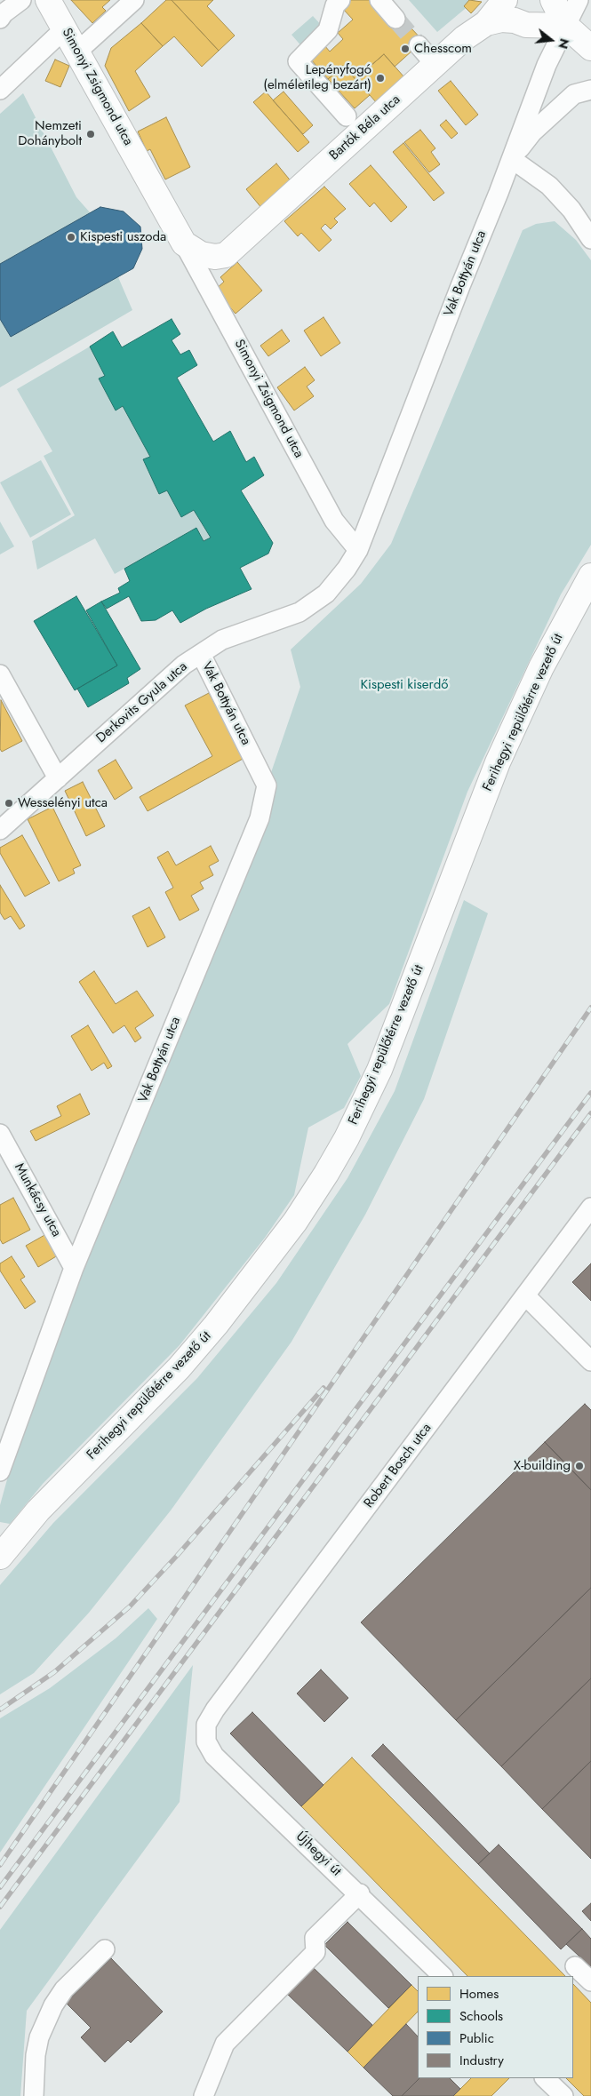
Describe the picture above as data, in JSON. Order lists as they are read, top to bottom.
{
  "streets": {
    "main road": ["Simonyi Zsigmond utca", "Bartók Béla utca", "Ferihegyi repülőtérre vezető út"],
    "street": [
      "Vak Bottyán utca",
      "Derkovits Gyula utca",
      "Munkácsy utca",
      "Robert Bosch utca",
      "Újhegyi út"
    ]
  },
  "crossings": [
    ["Simonyi Zsigmond utca", "Bartók Béla utca"],
    ["Simonyi Zsigmond utca", "Vak Bottyán utca"],
    ["Simonyi Zsigmond utca", "Derkovits Gyula utca"],
    ["Vak Bottyán utca", "Derkovits Gyula utca"],
    ["Vak Bottyán utca", "Munkácsy utca"],
    ["Robert Bosch utca", "Újhegyi út"]
  ],
  "parks": ["Kispesti kiserdő"],
  "places": [
    "Chesscom",
    "Lepényfogó (elméletileg bezárt)",
    "Nemzeti Dohánybolt",
    "Kispesti uszoda",
    "Wesselényi utca",
    "X-building"
  ],
  "legend": [
    "Homes",
    "Schools",
    "Public",
    "Industry"
  ],
  "north": "right"
}
